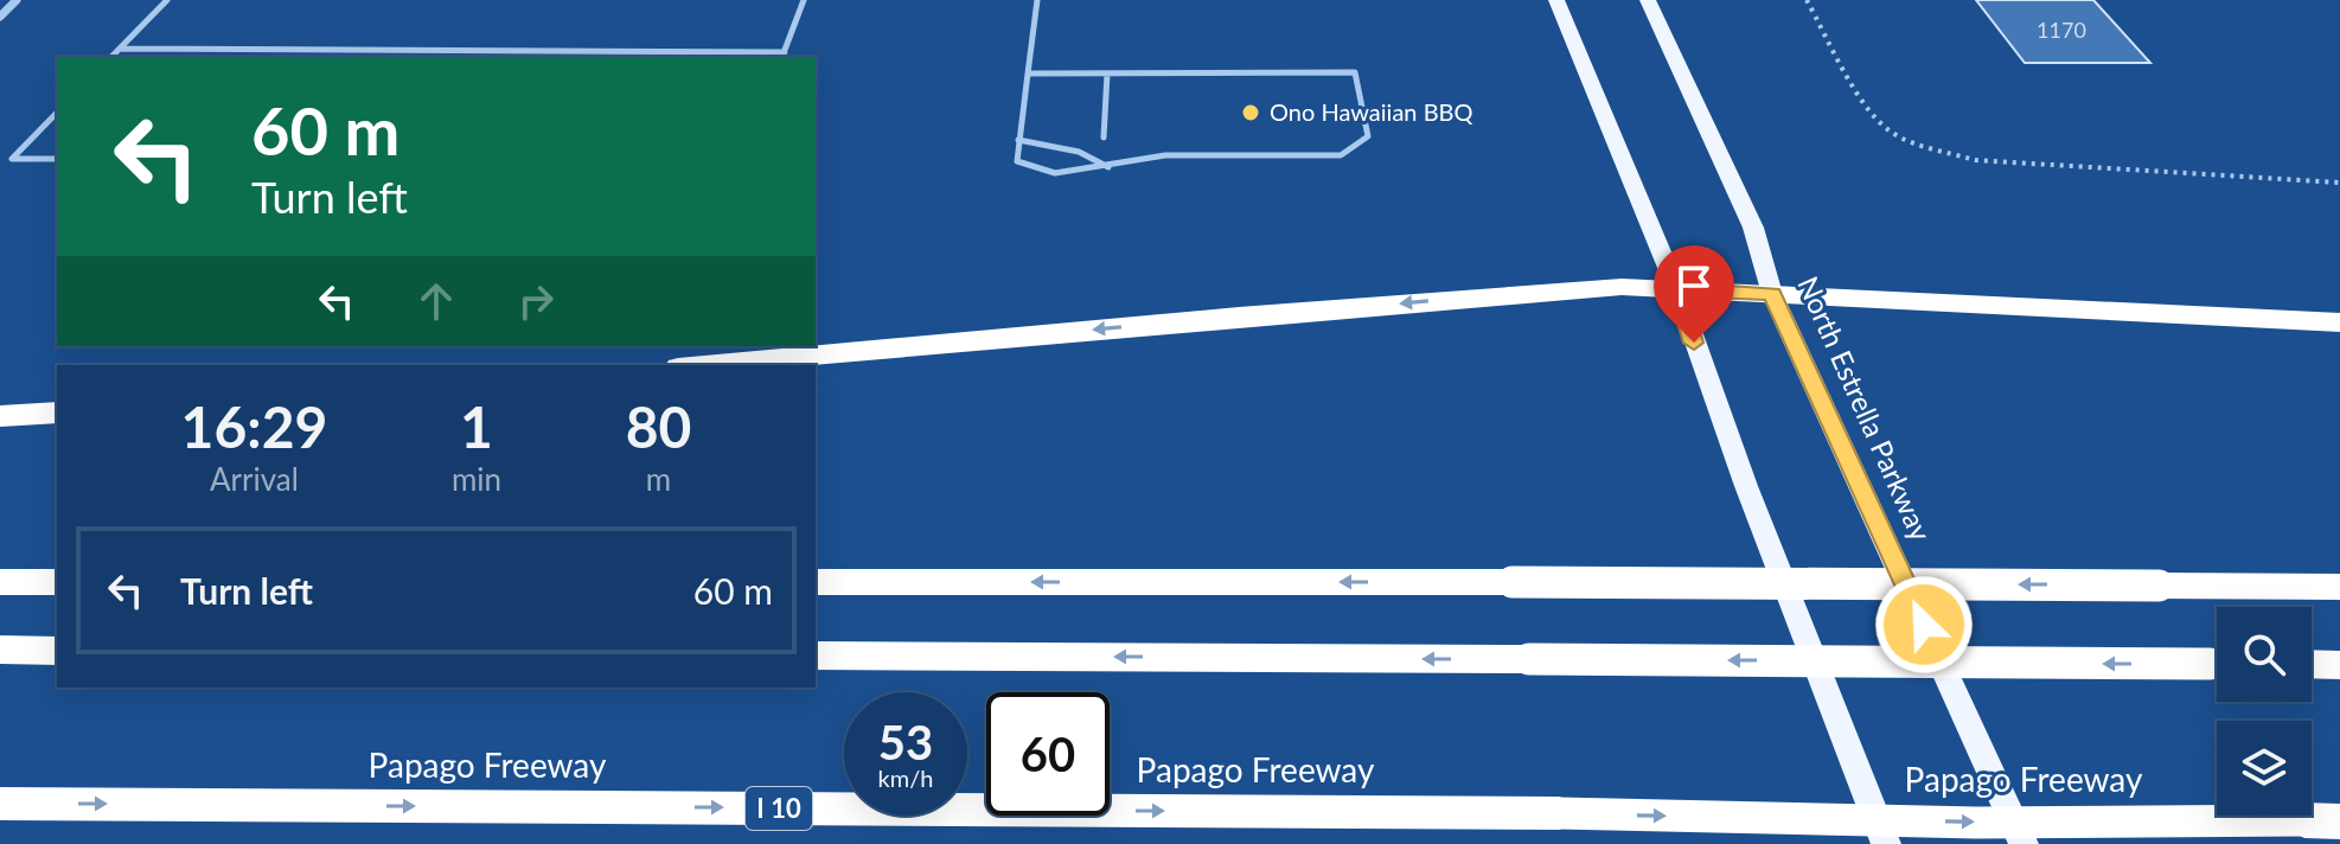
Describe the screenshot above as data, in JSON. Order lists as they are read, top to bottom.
{
  "streets": {
    "highway": ["Papago Freeway", "I 10"],
    "main road": ["North Estrella Parkway"]
  },
  "places": ["Ono Hawaiian BBQ"],
  "house_numbers": ["1170"],
  "page": {
    "turn": ["60 m", "Turn left"],
    "eta": [
      "16:29",
      "Arrival",
      "1",
      "min",
      "80",
      "m"
    ],
    "list": [
      {
        "name": "Turn left",
        "value": "60 m"
      }
    ],
    "speed": "53 km/h",
    "limit": "60"
  }
}
